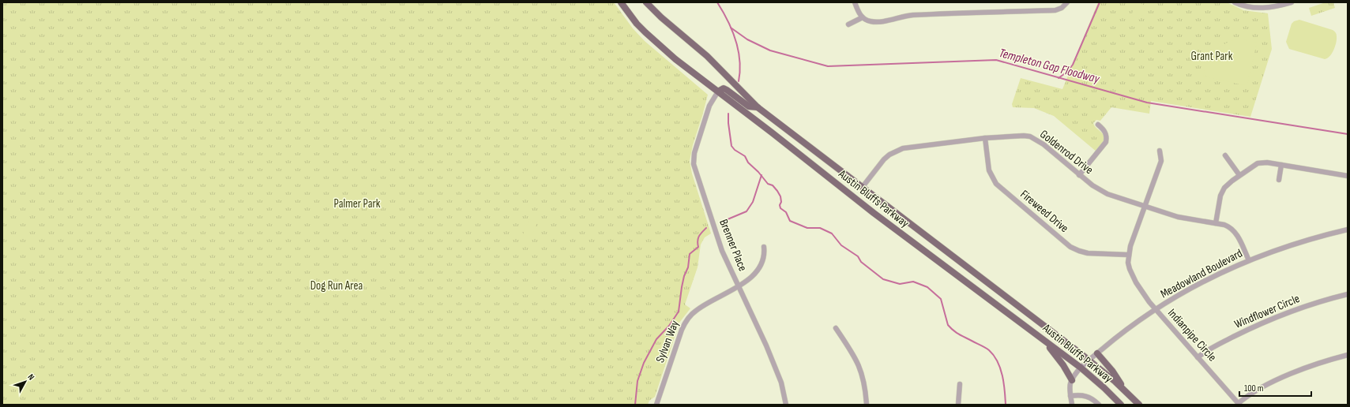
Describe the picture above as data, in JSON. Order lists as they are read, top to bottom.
{
  "streets": {
    "main road": ["Austin Bluffs Parkway"],
    "street": [
      "Goldenrod Drive",
      "Fireweed Drive",
      "Brenner Place",
      "Meadowland Boulevard",
      "Windflower Circle",
      "Indianpipe Circle",
      "Sylvan Way"
    ]
  },
  "crossings": [
    ["Goldenrod Drive", "Austin Bluffs Parkway"],
    ["Goldenrod Drive", "Fireweed Drive"],
    ["Goldenrod Drive", "Meadowland Boulevard"],
    ["Goldenrod Drive", "Indianpipe Circle"],
    ["Austin Bluffs Parkway", "Brenner Place"],
    ["Austin Bluffs Parkway", "Meadowland Boulevard"],
    ["Fireweed Drive", "Indianpipe Circle"],
    ["Brenner Place", "Sylvan Way"],
    ["Meadowland Boulevard", "Indianpipe Circle"],
    ["Windflower Circle", "Indianpipe Circle"]
  ],
  "water": ["Templeton Gap Floodway"],
  "parks": ["Grant Park", "Palmer Park", "Dog Run Area"],
  "scale_bar": "100 m",
  "north": "top right"
}
